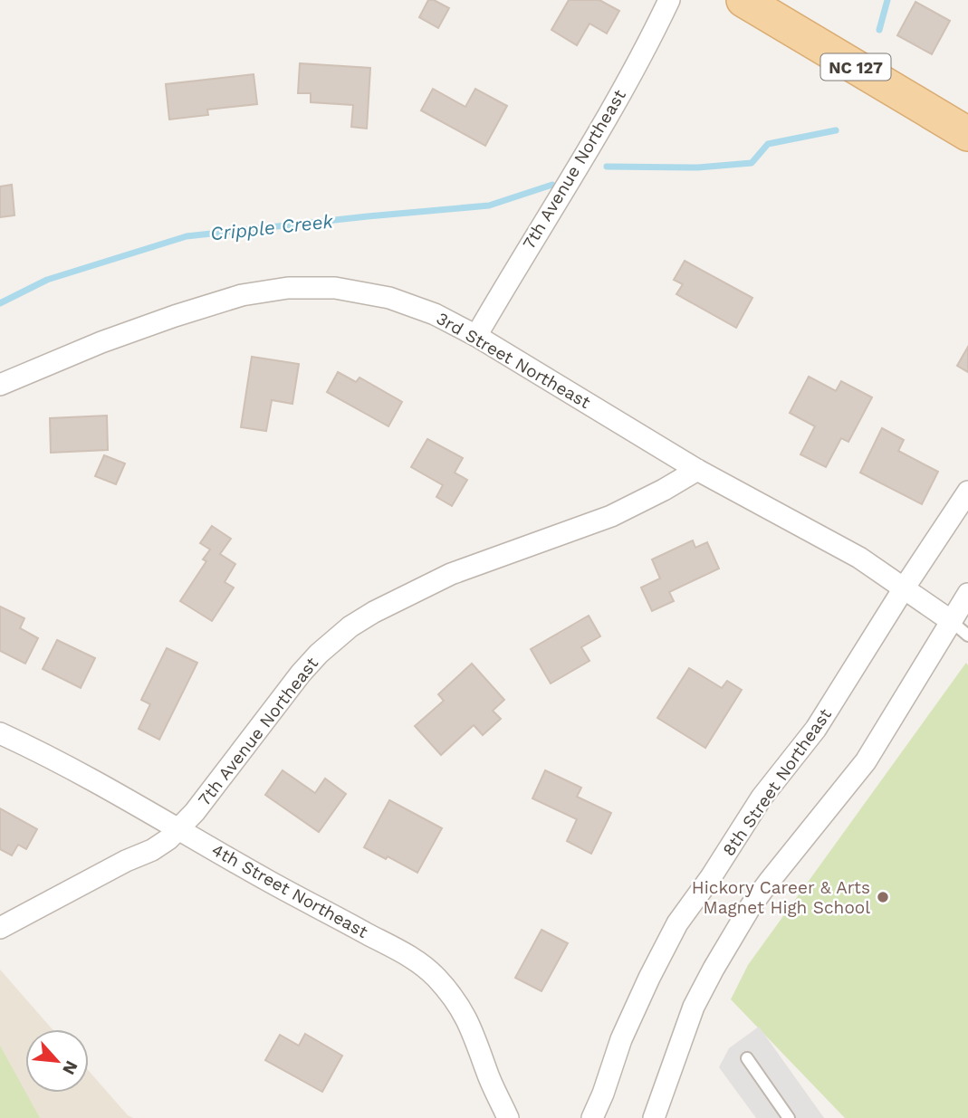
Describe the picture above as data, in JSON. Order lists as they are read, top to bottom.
{
  "streets": {
    "main road": ["NC 127"],
    "street": [
      "7th Avenue Northeast",
      "3rd Street Northeast",
      "8th Street Northeast",
      "4th Street Northeast"
    ]
  },
  "crossings": [
    ["7th Avenue Northeast", "3rd Street Northeast"],
    ["7th Avenue Northeast", "4th Street Northeast"],
    ["3rd Street Northeast", "8th Street Northeast"]
  ],
  "water": ["Cripple Creek"],
  "places": ["Hickory Career & Arts Magnet High School"],
  "north": "bottom right"
}
